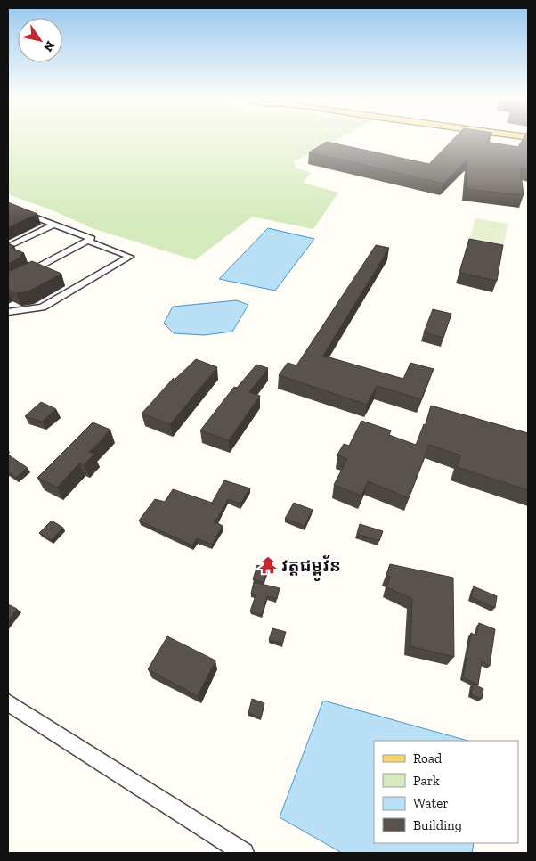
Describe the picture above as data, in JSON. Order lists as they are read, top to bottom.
{
  "places": {
    "temple": ["វត្តជម្ពូវ័ន"]
  },
  "legend": [
    "Road",
    "Park",
    "Water",
    "Building"
  ],
  "north": "bottom right"
}
